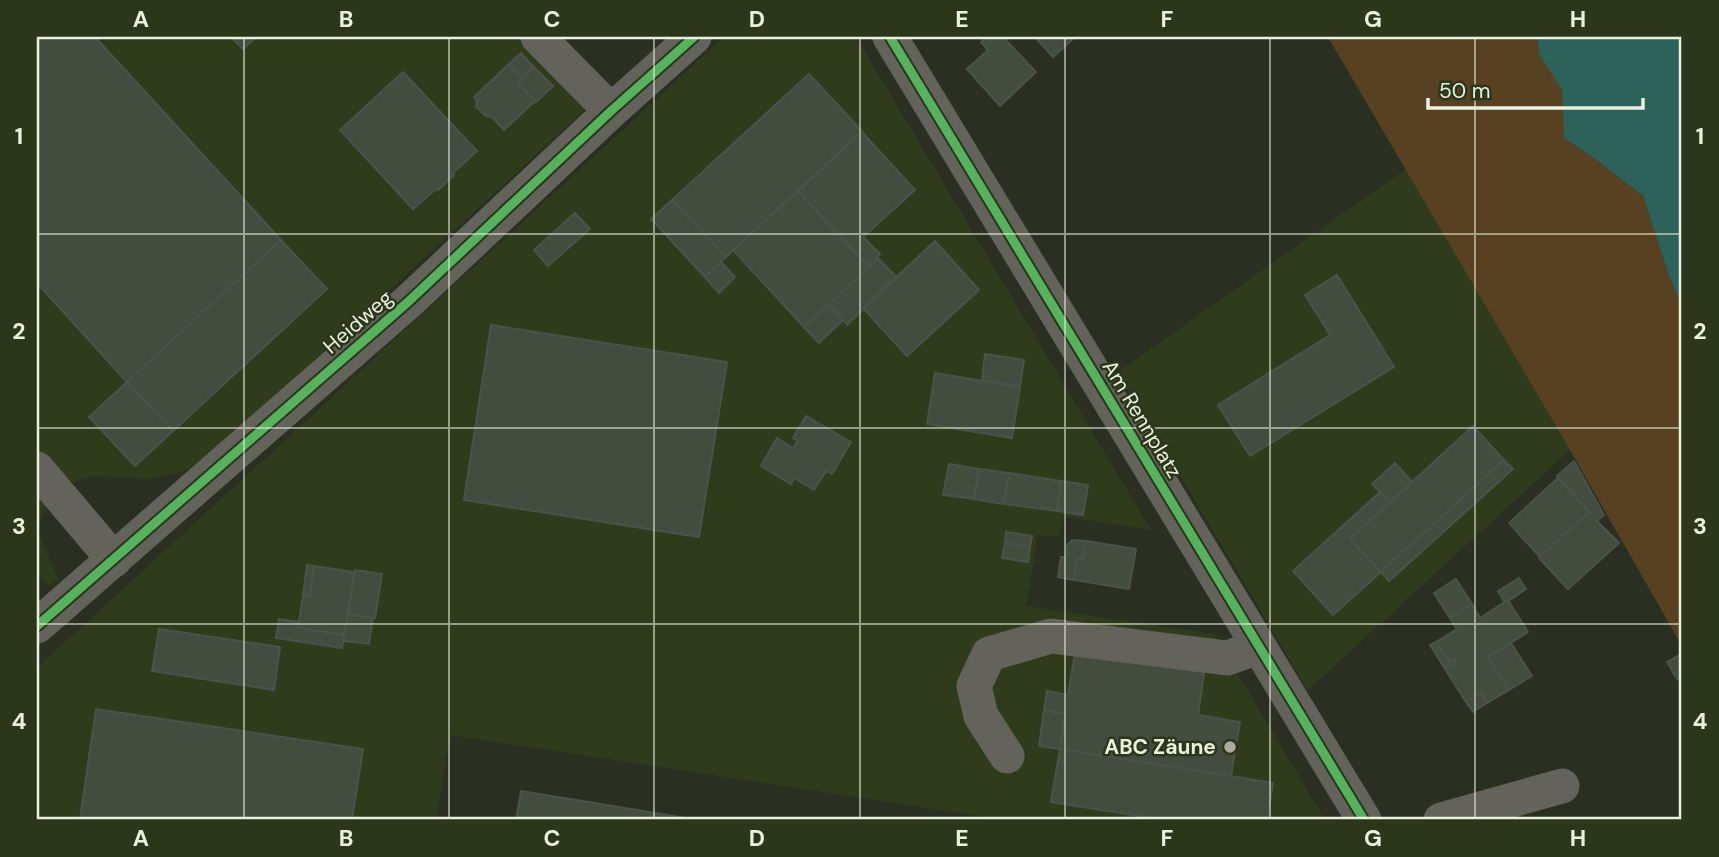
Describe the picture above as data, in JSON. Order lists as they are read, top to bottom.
{
  "streets": {
    "street": ["Heidweg", "Am Rennplatz"]
  },
  "places": ["ABC Zäune"],
  "scale_bar": "50 m",
  "grid": {
    "columns": [
      "A",
      "B",
      "C",
      "D",
      "E",
      "F",
      "G",
      "H"
    ],
    "rows": [
      "1",
      "2",
      "3",
      "4"
    ]
  }
}
